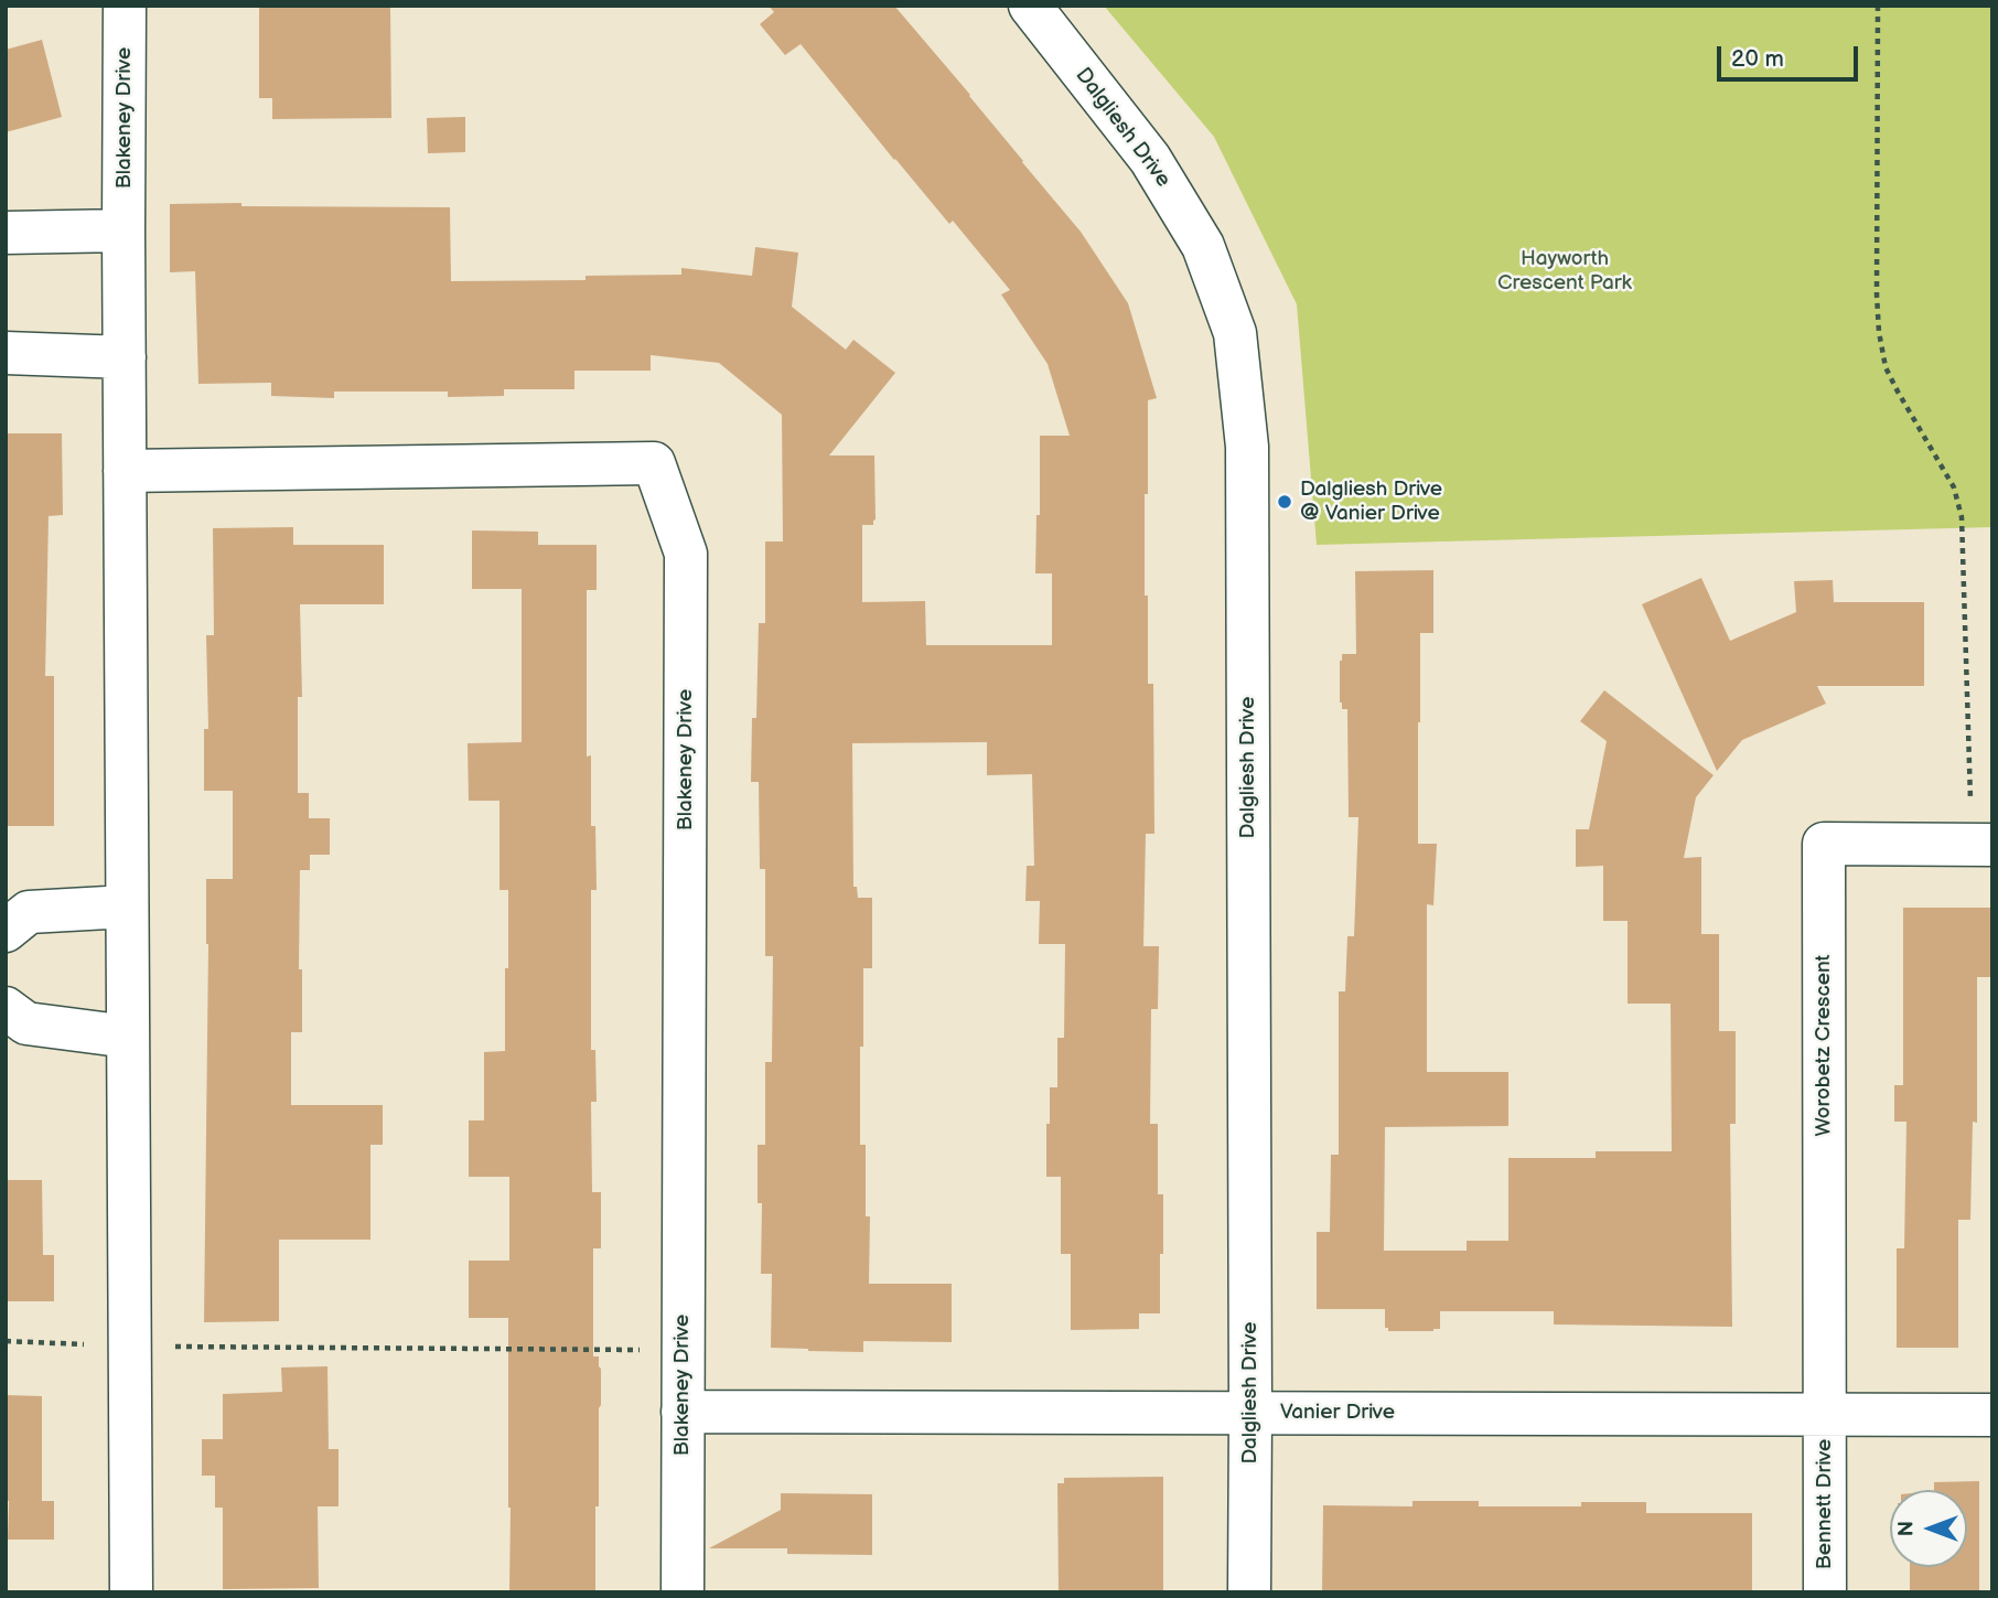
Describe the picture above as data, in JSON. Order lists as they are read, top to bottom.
{
  "streets": {
    "street": [
      "Blakeney Drive",
      "Dalgliesh Drive",
      "Worobetz Crescent",
      "Vanier Drive",
      "Bennett Drive"
    ]
  },
  "crossings": [
    ["Blakeney Drive", "Vanier Drive"],
    ["Dalgliesh Drive", "Vanier Drive"],
    ["Worobetz Crescent", "Vanier Drive"],
    ["Worobetz Crescent", "Bennett Drive"],
    ["Vanier Drive", "Bennett Drive"]
  ],
  "parks": ["Hayworth Crescent Park"],
  "places": ["Dalgliesh Drive @ Vanier Drive"],
  "scale_bar": "20 m",
  "north": "left"
}
